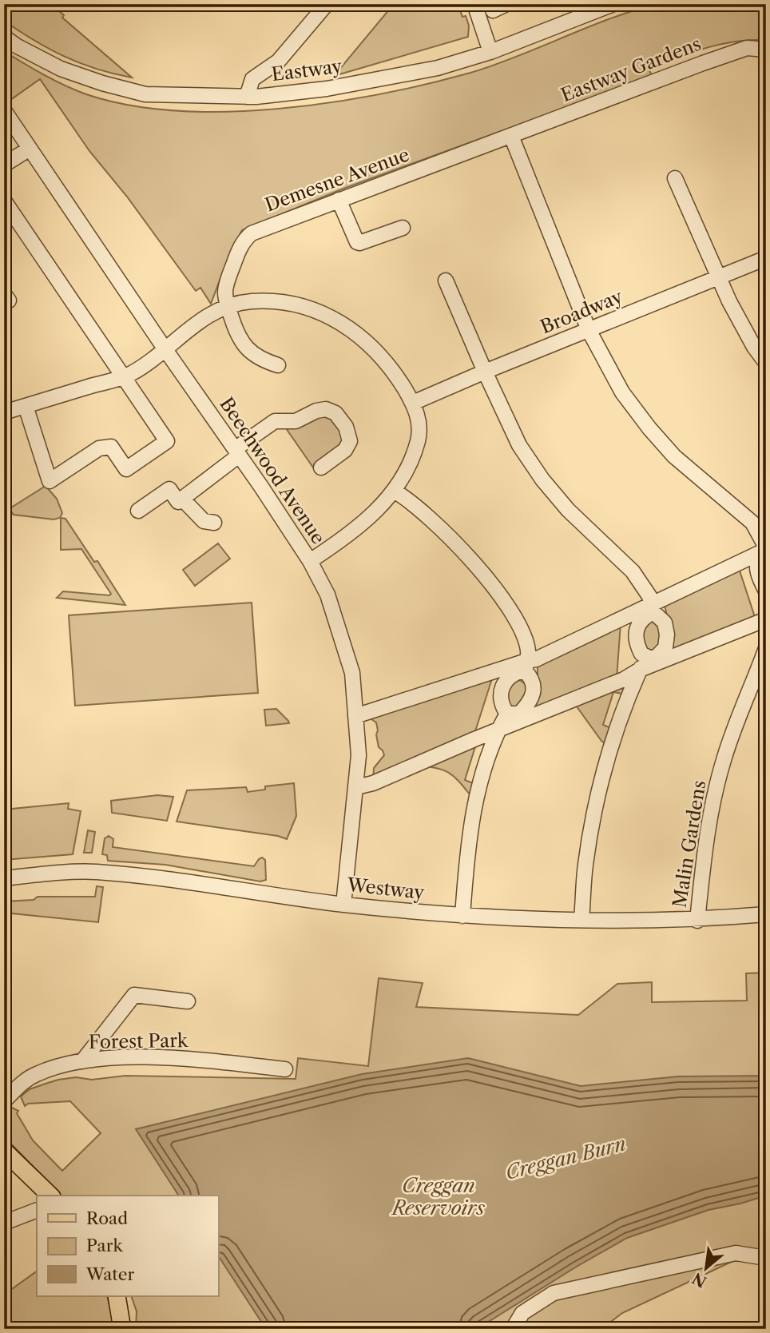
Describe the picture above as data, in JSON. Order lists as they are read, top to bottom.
{
  "streets": {
    "street": [
      "Eastway Gardens",
      "Eastway",
      "Demesne Avenue",
      "Broadway",
      "Beechwood Avenue",
      "Malin Gardens",
      "Westway",
      "Forest Park"
    ]
  },
  "crossings": [
    ["Eastway Gardens", "Demesne Avenue"],
    ["Beechwood Avenue", "Westway"],
    ["Malin Gardens", "Westway"]
  ],
  "water": ["Creggan Burn", "Creggan Reservoirs"],
  "legend": ["Road", "Park", "Water"],
  "north": "bottom left"
}
